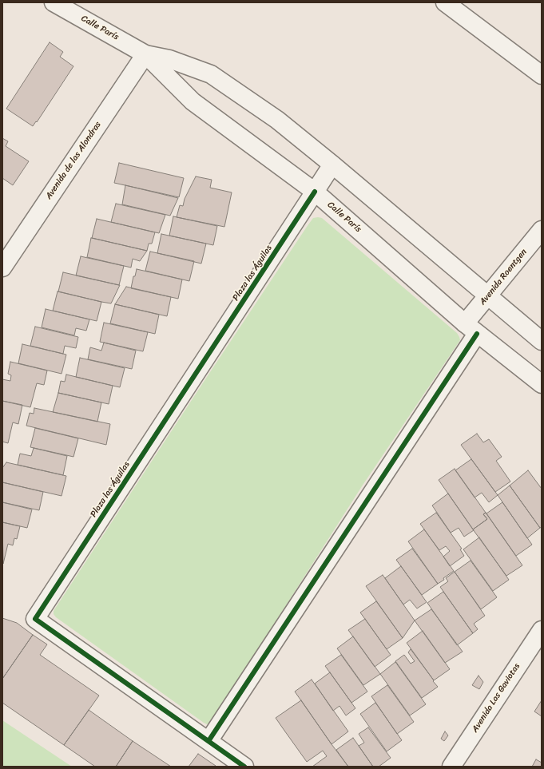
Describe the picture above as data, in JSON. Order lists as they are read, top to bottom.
{
  "streets": {
    "street": [
      "Calle París",
      "Avenida de las Alondras",
      "Plaza las Águilas",
      "Avenida Roentgen",
      "Avenida Las Gaviotas"
    ]
  },
  "crossings": [
    ["Calle París", "Avenida de las Alondras"],
    ["Calle París", "Plaza las Águilas"],
    ["Calle París", "Avenida Roentgen"]
  ]
}
